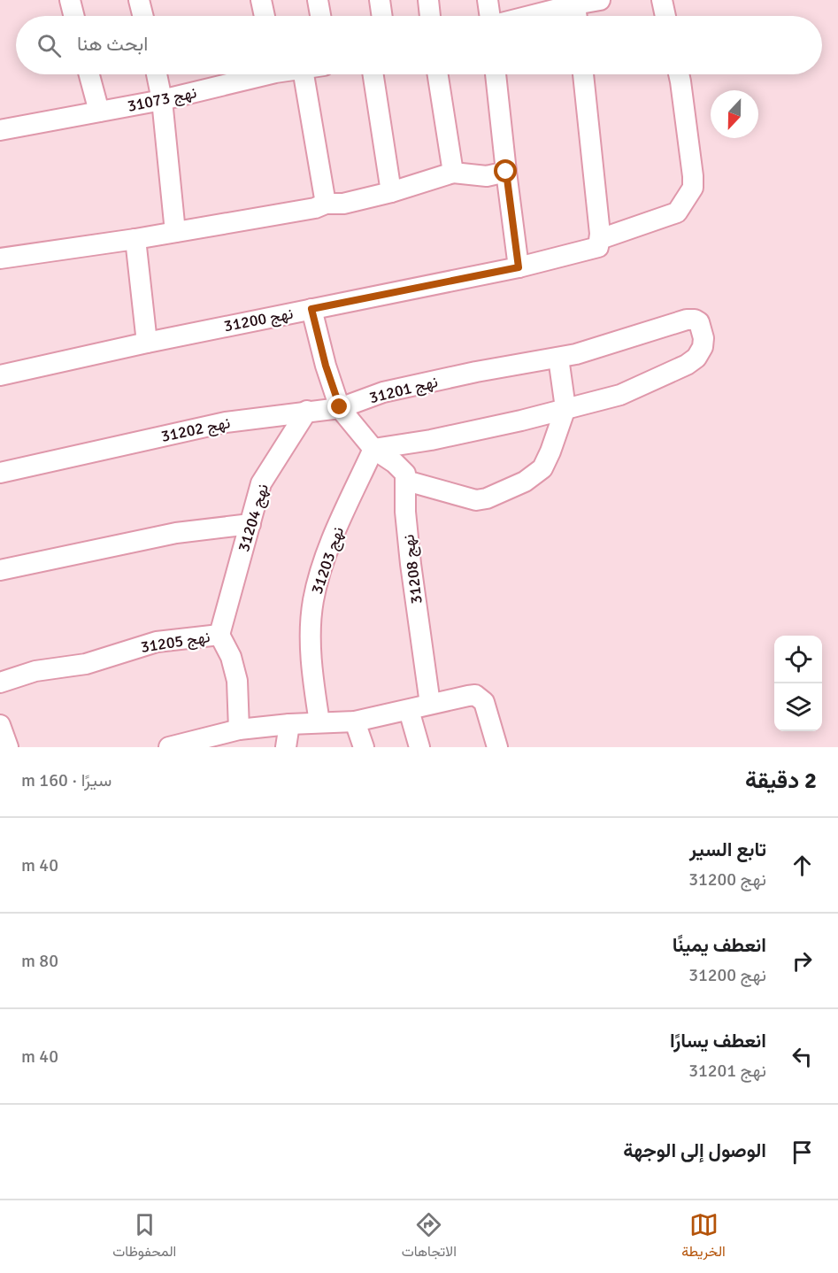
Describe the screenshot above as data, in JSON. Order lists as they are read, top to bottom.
{
  "streets": {
    "street": [
      "نهج 31073",
      "نهج 31200",
      "نهج 31201",
      "نهج 31202",
      "نهج 31204",
      "نهج 31203",
      "نهج 31208",
      "نهج 31205"
    ]
  },
  "crossings": [
    ["نهج 31201", "نهج 31202"],
    ["نهج 31202", "نهج 31204"],
    ["نهج 31204", "نهج 31205"]
  ],
  "north": "bottom",
  "page": {
    "search": "ابحث هنا",
    "heading": ["2 دقيقة", "سيرًا · 160 m"],
    "list": [
      ["تابع السير", "نهج 31200", "40 m"],
      ["انعطف يمينًا", "نهج 31200", "80 m"],
      ["انعطف يسارًا", "نهج 31201", "40 m"],
      "الوصول إلى الوجهة"
    ],
    "nav": ["الخريطة", "الاتجاهات", "المحفوظات"]
  }
}
